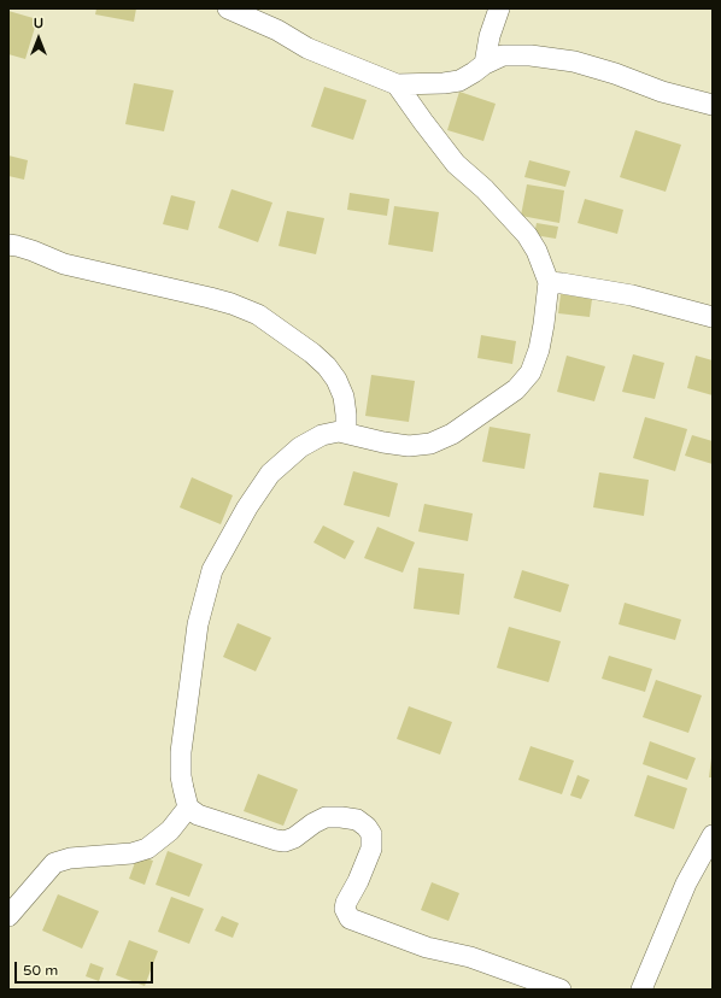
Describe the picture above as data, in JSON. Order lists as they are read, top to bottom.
{
  "scale_bar": "50 m",
  "north": "top"
}
